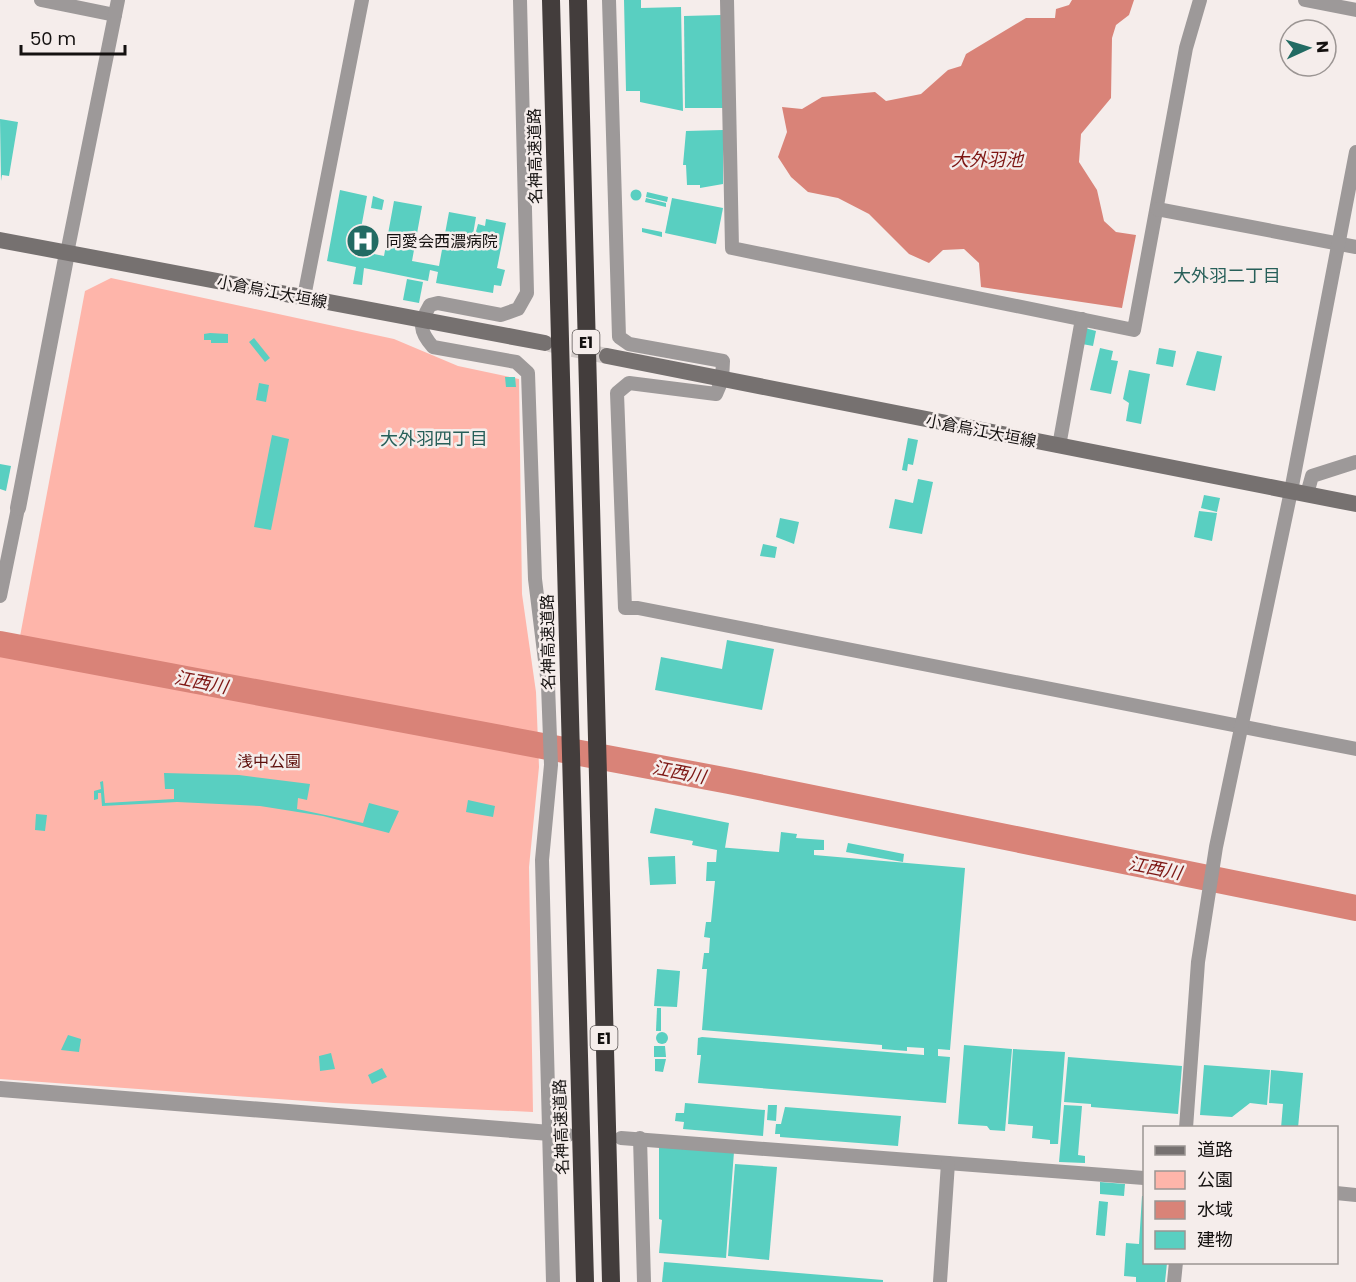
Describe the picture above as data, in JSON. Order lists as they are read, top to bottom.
{
  "streets": {
    "highway": ["名神高速道路", "E1"],
    "main road": ["小倉烏江大垣線"]
  },
  "districts": ["大外羽二丁目", "大外羽四丁目"],
  "water": ["大外羽池", "江西川"],
  "parks": ["浅中公園"],
  "places": {
    "hospital": ["同愛会西濃病院"]
  },
  "legend": [
    "道路",
    "公園",
    "水域",
    "建物"
  ],
  "scale_bar": "50 m",
  "north": "right"
}
